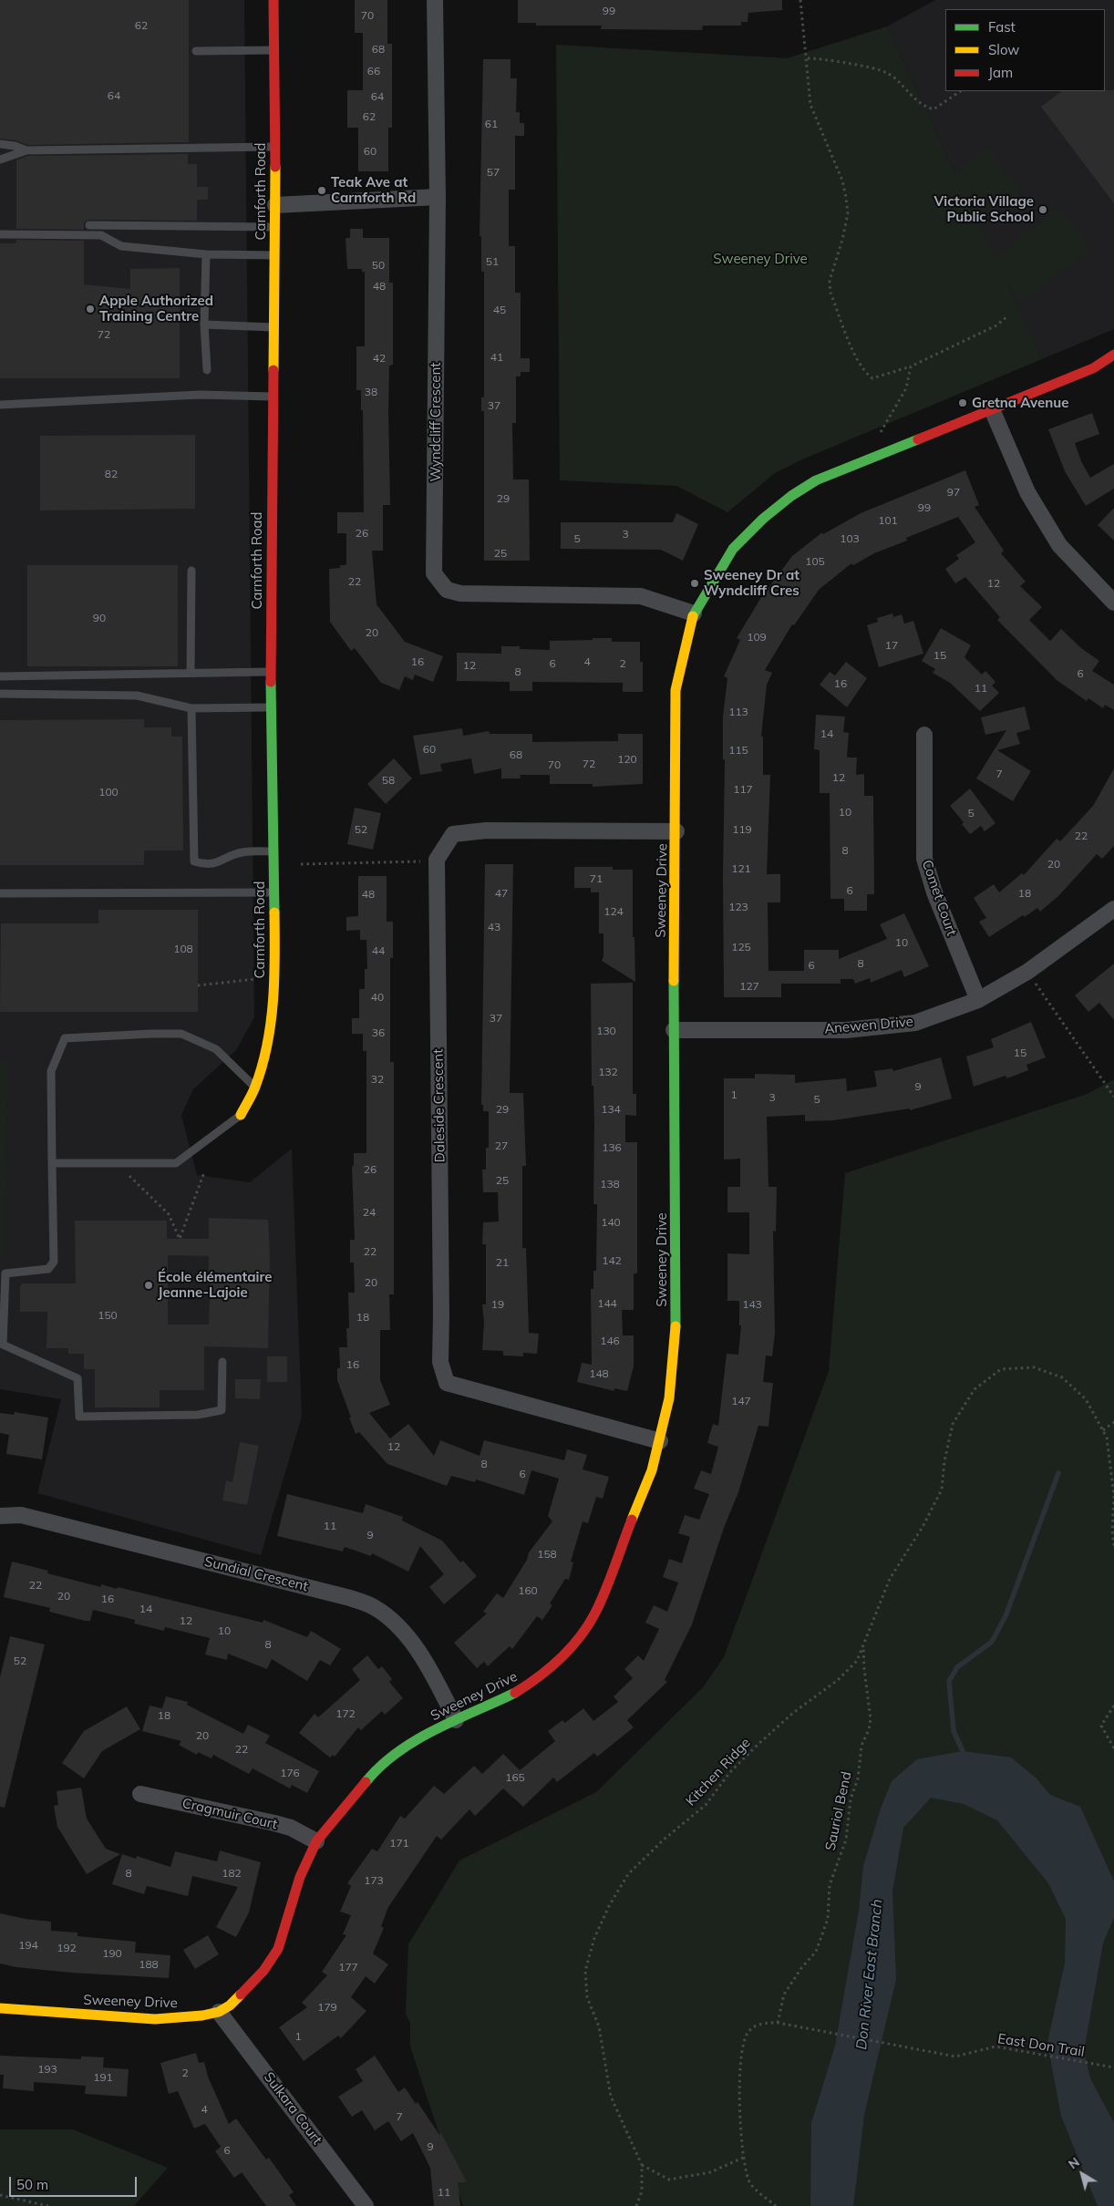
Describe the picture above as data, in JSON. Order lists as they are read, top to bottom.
{
  "streets": {
    "street": [
      "Carnforth Road",
      "Wyndcliff Crescent",
      "Sweeney Drive",
      "Comet Court",
      "Anewen Drive",
      "Daleside Crescent",
      "Sundial Crescent",
      "Cragmuir Court",
      "Sulkara Court"
    ],
    "path": ["Kitchen Ridge", "Sauriol Bend", "East Don Trail"]
  },
  "crossings": [
    ["Wyndcliff Crescent", "Sweeney Drive"],
    ["Sweeney Drive", "Anewen Drive"],
    ["Sweeney Drive", "Daleside Crescent"],
    ["Sweeney Drive", "Sundial Crescent"],
    ["Sweeney Drive", "Cragmuir Court"],
    ["Sweeney Drive", "Sulkara Court"],
    ["Comet Court", "Anewen Drive"],
    ["Kitchen Ridge", "Sauriol Bend"],
    ["Sauriol Bend", "East Don Trail"]
  ],
  "water": ["Don River East Branch"],
  "parks": ["Sweeney Drive"],
  "places": [
    "Teak Ave at Carnforth Rd",
    "Victoria Village Public School",
    "Apple Authorized Training Centre",
    "Gretna Avenue",
    "Sweeney Dr at Wyndcliff Cres",
    "École élémentaire Jeanne-Lajoie"
  ],
  "house_numbers": [
    "99",
    "70",
    "62",
    "68",
    "66",
    "64",
    "64",
    "62",
    "61",
    "60",
    "57",
    "51",
    "50",
    "48",
    "45",
    "72",
    "41",
    "42",
    "38",
    "37",
    "82",
    "97",
    "29",
    "99",
    "101",
    "26",
    "3",
    "5",
    "103",
    "25",
    "105",
    "22",
    "12",
    "90",
    "20",
    "109",
    "17",
    "15",
    "16",
    "4",
    "6",
    "2",
    "12",
    "8",
    "6",
    "16",
    "11",
    "113",
    "14",
    "60",
    "115",
    "68",
    "120",
    "72",
    "70",
    "7",
    "12",
    "58",
    "117",
    "100",
    "10",
    "5",
    "52",
    "119",
    "22",
    "8",
    "20",
    "121",
    "71",
    "6",
    "47",
    "18",
    "48",
    "123",
    "124",
    "43",
    "10",
    "125",
    "108",
    "44",
    "8",
    "6",
    "127",
    "40",
    "37",
    "130",
    "36",
    "15",
    "132",
    "32",
    "9",
    "1",
    "3",
    "5",
    "29",
    "134",
    "27",
    "136",
    "26",
    "25",
    "138",
    "24",
    "140",
    "22",
    "142",
    "21",
    "20",
    "144",
    "19",
    "143",
    "150",
    "18",
    "146",
    "16",
    "148",
    "147",
    "12",
    "8",
    "6",
    "11",
    "9",
    "158",
    "22",
    "160",
    "20",
    "16",
    "14",
    "12",
    "10",
    "8",
    "52",
    "172",
    "18",
    "20",
    "22",
    "176",
    "165",
    "171",
    "8",
    "182",
    "173",
    "194",
    "192",
    "190",
    "188",
    "177",
    "179",
    "1",
    "193",
    "2",
    "191",
    "4",
    "7",
    "9",
    "6",
    "11"
  ],
  "legend": ["Fast", "Slow", "Jam"],
  "scale_bar": "50 m",
  "north": "top left"
}
